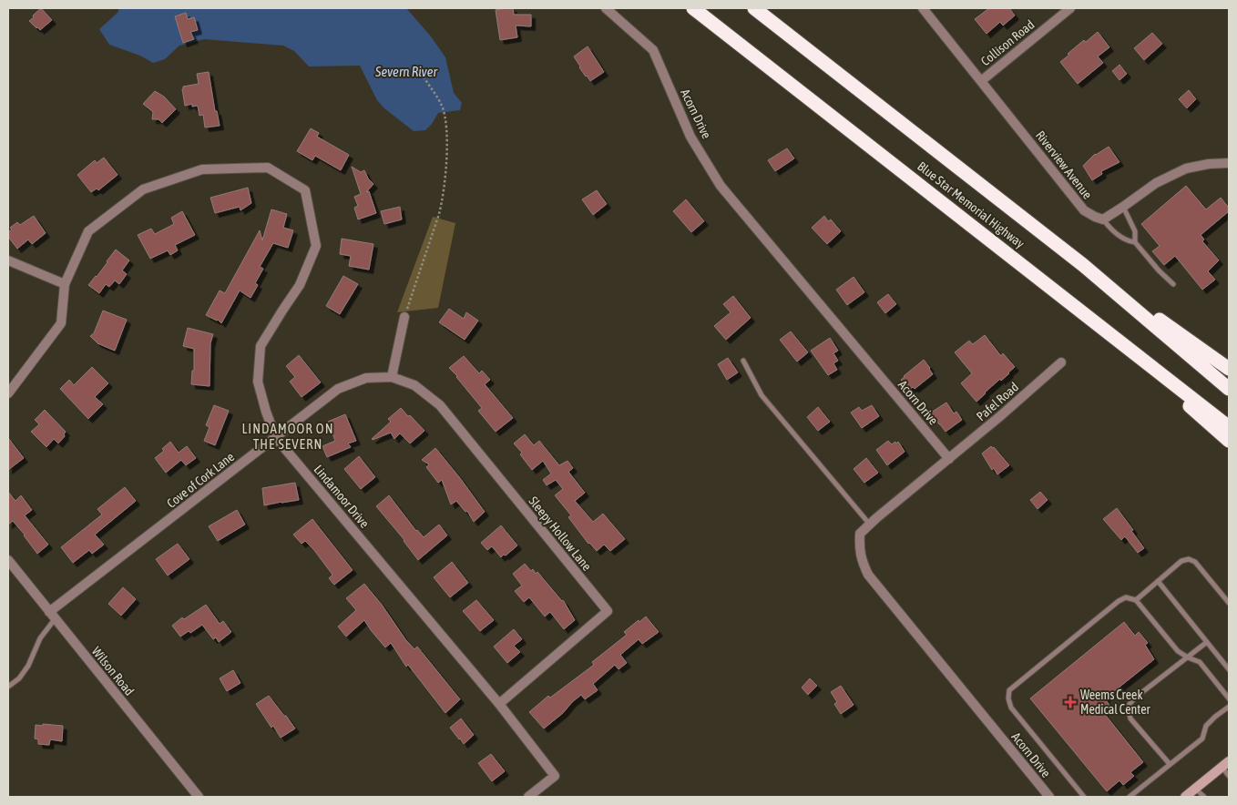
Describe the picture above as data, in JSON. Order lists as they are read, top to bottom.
{
  "streets": {
    "highway": ["Blue Star Memorial Highway"],
    "street": [
      "Collison Road",
      "Acorn Drive",
      "Riverview Avenue",
      "Pafel Road",
      "Cove of Cork Lane",
      "Lindamoor Drive",
      "Sleepy Hollow Lane",
      "Wilson Road"
    ]
  },
  "crossings": [
    ["Collison Road", "Riverview Avenue"],
    ["Acorn Drive", "Pafel Road"],
    ["Cove of Cork Lane", "Lindamoor Drive"],
    ["Cove of Cork Lane", "Sleepy Hollow Lane"],
    ["Cove of Cork Lane", "Wilson Road"],
    ["Lindamoor Drive", "Sleepy Hollow Lane"]
  ],
  "districts": ["LINDAMOOR ON THE SEVERN"],
  "water": ["Severn River"],
  "places": {
    "health": ["Weems Creek Medical Center"]
  }
}
